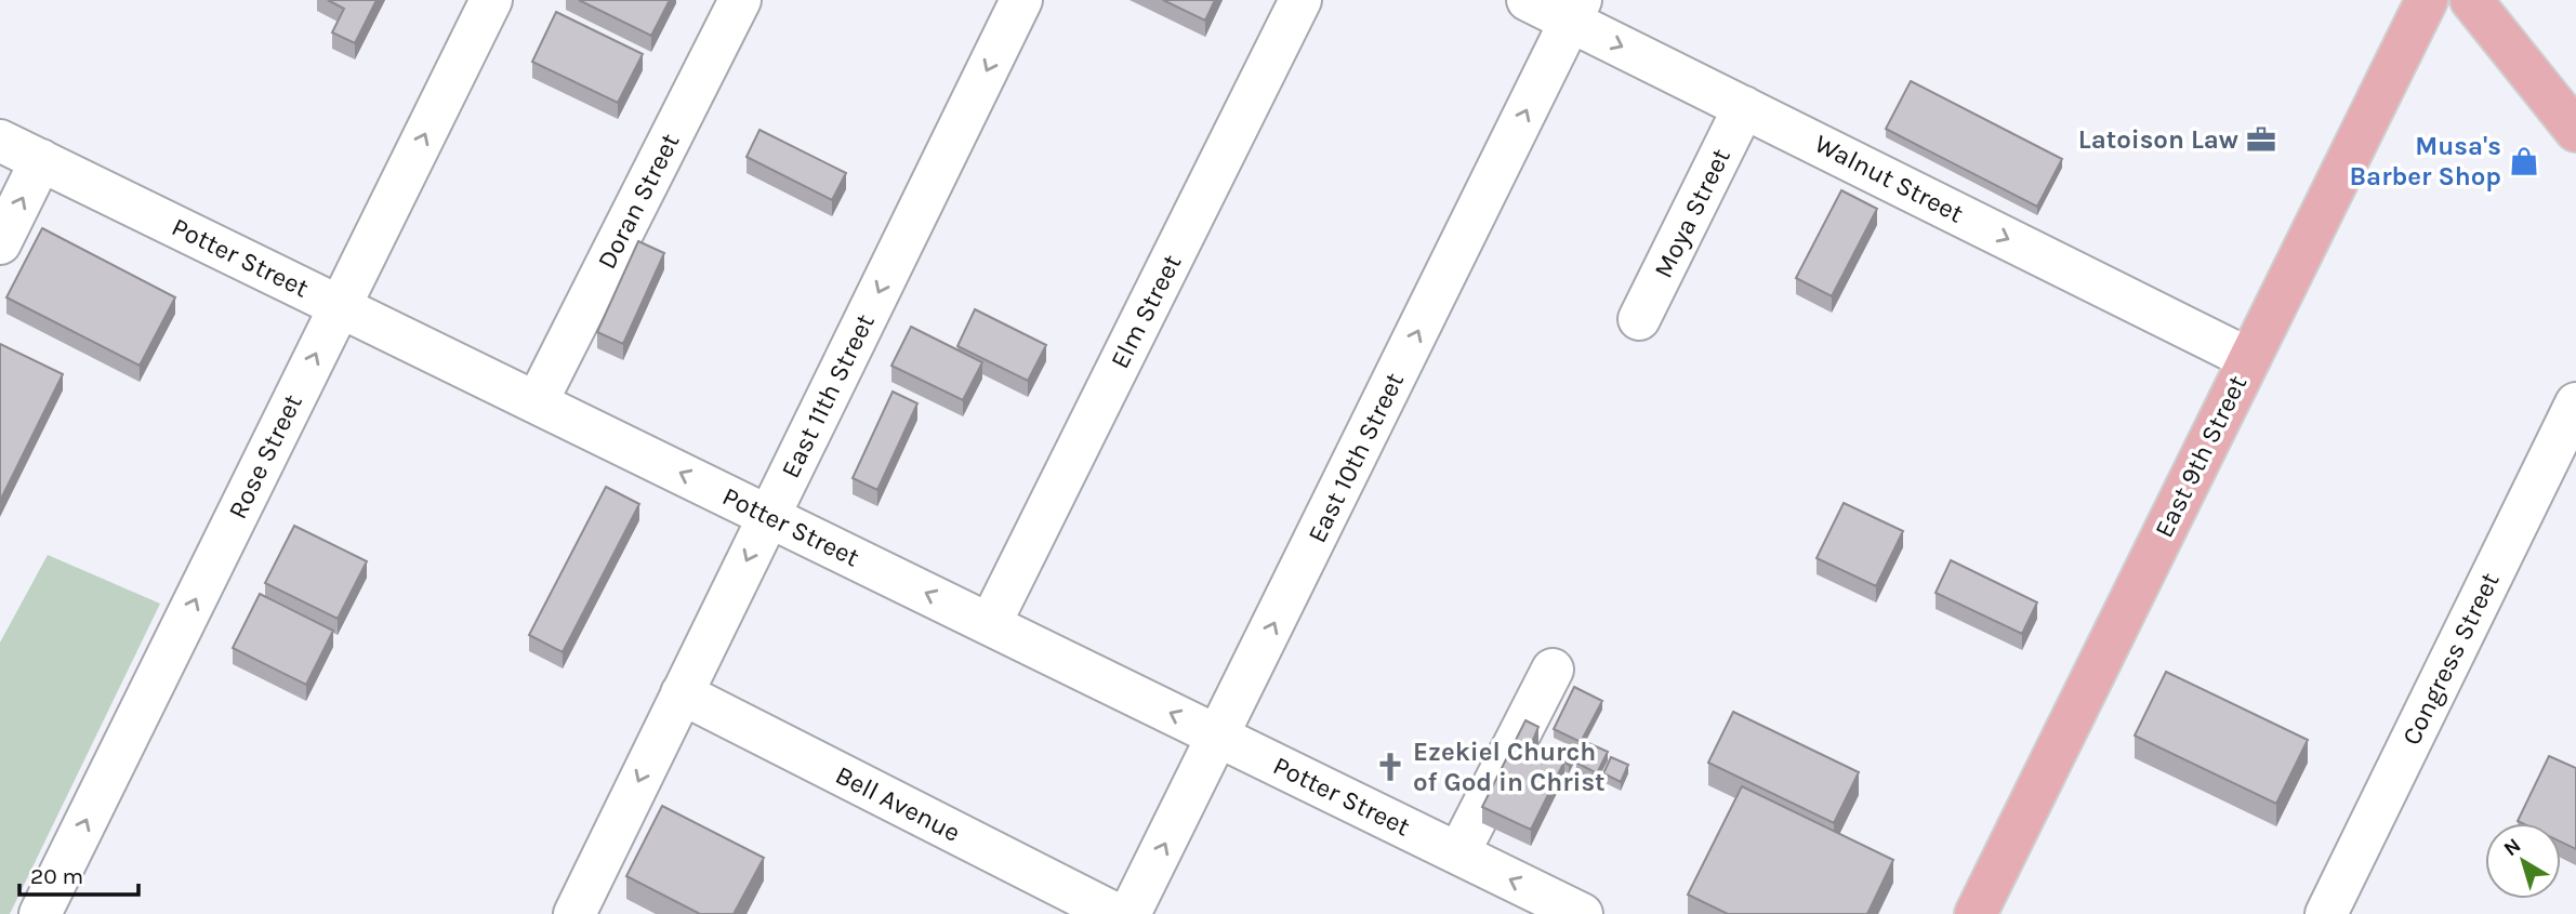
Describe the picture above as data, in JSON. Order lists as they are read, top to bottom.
{
  "streets": {
    "main road": ["East 9th Street"],
    "street": [
      "Walnut Street",
      "Doran Street",
      "Moya Street",
      "Potter Street",
      "Elm Street",
      "East 11th Street",
      "Rose Street",
      "East 10th Street",
      "Congress Street",
      "Bell Avenue"
    ]
  },
  "crossings": [
    ["Walnut Street", "Moya Street"],
    ["Walnut Street", "East 9th Street"],
    ["Walnut Street", "East 10th Street"],
    ["Doran Street", "Potter Street"],
    ["Potter Street", "Elm Street"],
    ["Potter Street", "East 11th Street"],
    ["Potter Street", "Rose Street"],
    ["Potter Street", "East 10th Street"],
    ["East 11th Street", "Bell Avenue"]
  ],
  "one_way": [
    "Walnut Street",
    "Potter Street",
    "East 11th Street",
    "Rose Street",
    "East 10th Street"
  ],
  "places": {
    "office": ["Latoison Law"],
    "shop": ["Musa's Barber Shop"],
    "church": ["Ezekiel Church of God in Christ"]
  },
  "scale_bar": "20 m",
  "north": "top left"
}
